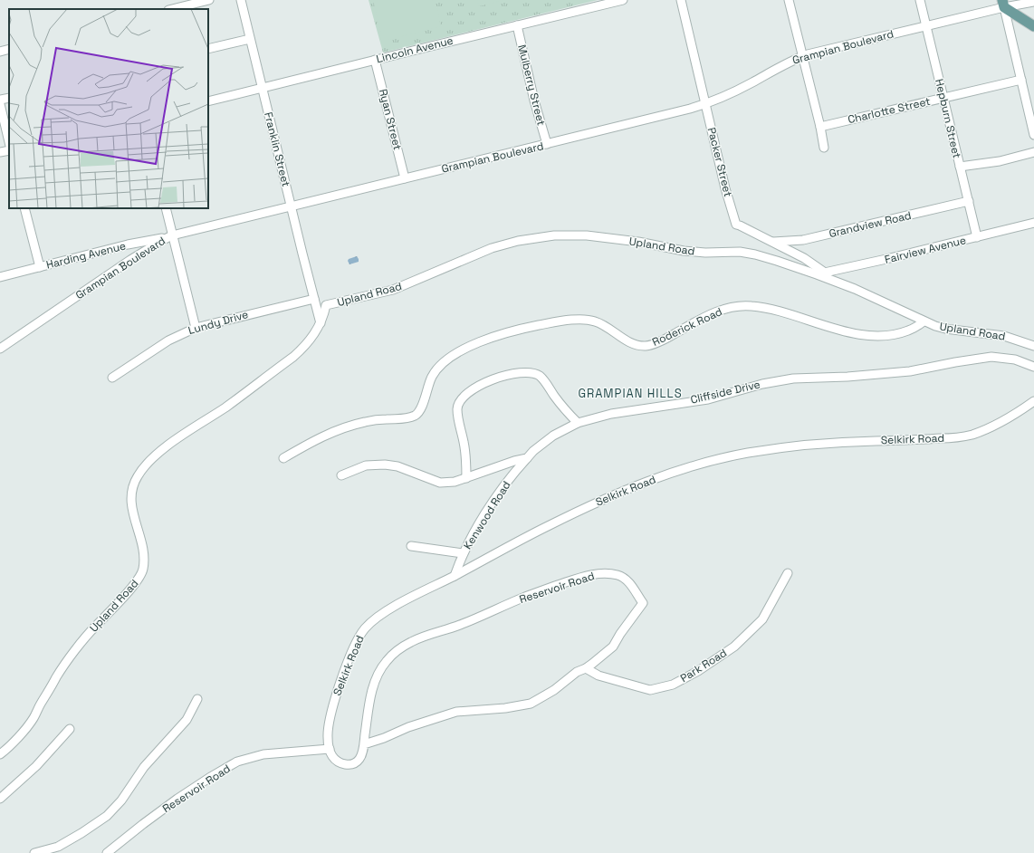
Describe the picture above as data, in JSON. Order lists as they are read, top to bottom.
{
  "streets": {
    "street": [
      "Grampian Boulevard",
      "Lincoln Avenue",
      "Mulberry Street",
      "Charlotte Street",
      "Hepburn Street",
      "Ryan Street",
      "Franklin Street",
      "Packer Street",
      "Grandview Road",
      "Upland Road",
      "Fairview Avenue",
      "Harding Avenue",
      "Lundy Drive",
      "Roderick Road",
      "Cliffside Drive",
      "Selkirk Road",
      "Kenwood Road",
      "Reservoir Road",
      "Park Road"
    ]
  },
  "crossings": [
    ["Grampian Boulevard", "Mulberry Street"],
    ["Grampian Boulevard", "Hepburn Street"],
    ["Grampian Boulevard", "Ryan Street"],
    ["Grampian Boulevard", "Franklin Street"],
    ["Grampian Boulevard", "Packer Street"],
    ["Grampian Boulevard", "Harding Avenue"],
    ["Lincoln Avenue", "Mulberry Street"],
    ["Lincoln Avenue", "Ryan Street"],
    ["Lincoln Avenue", "Franklin Street"],
    ["Charlotte Street", "Hepburn Street"],
    ["Hepburn Street", "Grandview Road"],
    ["Hepburn Street", "Fairview Avenue"],
    ["Franklin Street", "Lundy Drive"],
    ["Packer Street", "Grandview Road"],
    ["Packer Street", "Upland Road"],
    ["Packer Street", "Fairview Avenue"],
    ["Upland Road", "Fairview Avenue"],
    ["Upland Road", "Roderick Road"],
    ["Cliffside Drive", "Kenwood Road"],
    ["Selkirk Road", "Kenwood Road"],
    ["Selkirk Road", "Reservoir Road"],
    ["Reservoir Road", "Park Road"]
  ],
  "districts": ["GRAMPIAN HILLS"]
}
